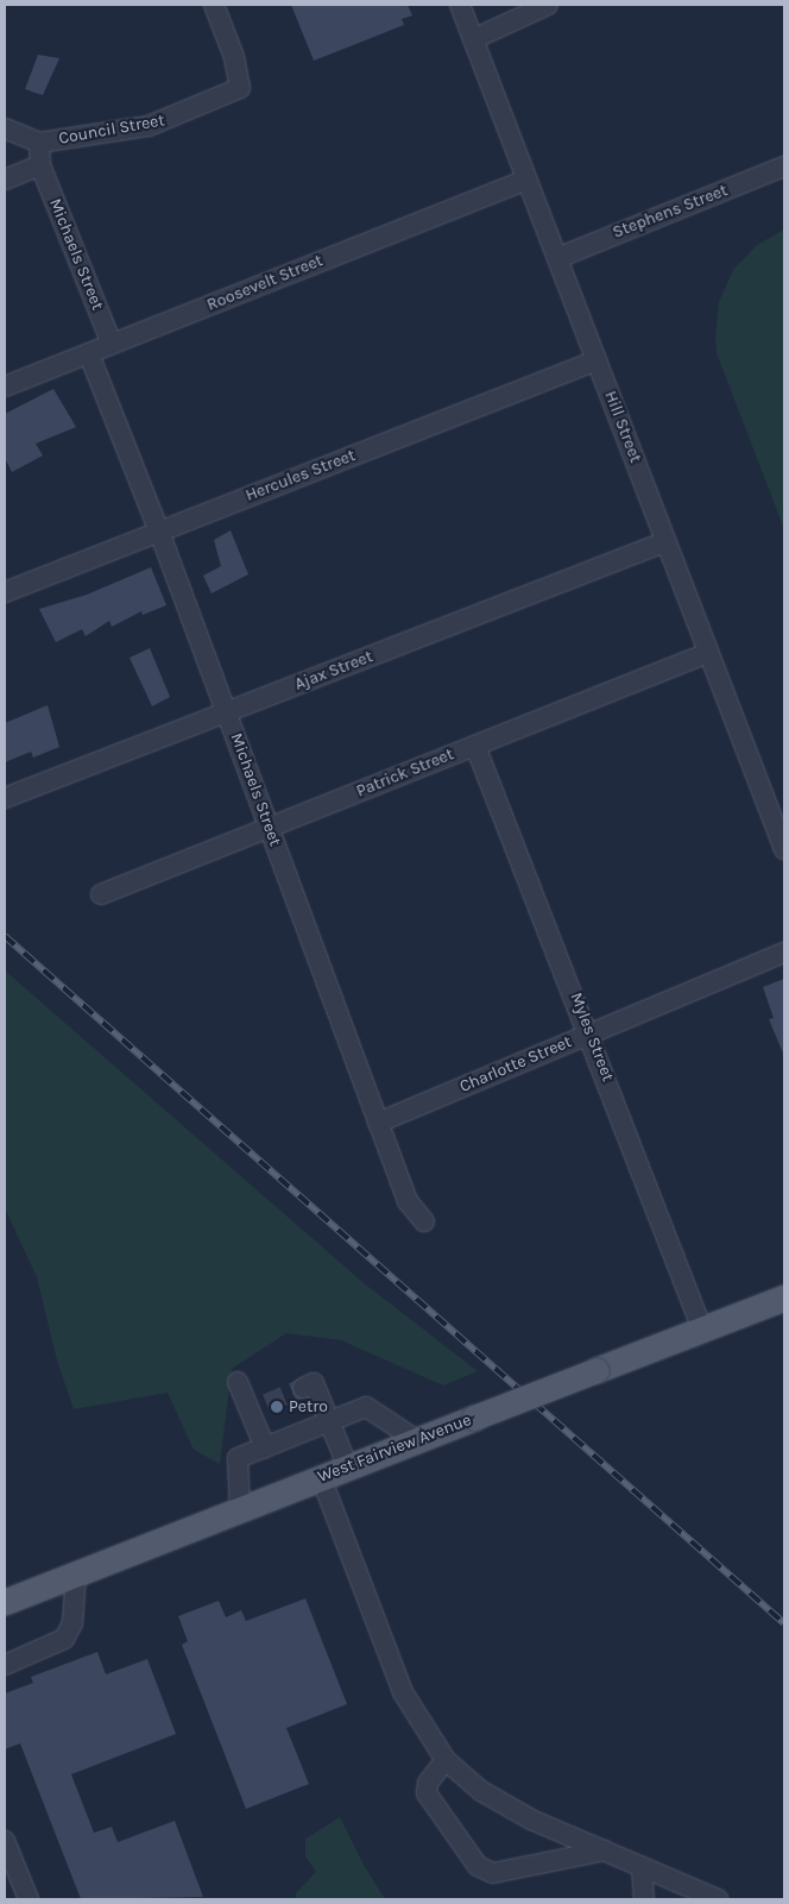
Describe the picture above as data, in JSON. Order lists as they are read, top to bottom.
{
  "streets": {
    "main road": ["West Fairview Avenue"],
    "street": [
      "Council Street",
      "Stephens Street",
      "Michaels Street",
      "Roosevelt Street",
      "Hill Street",
      "Hercules Street",
      "Ajax Street",
      "Patrick Street",
      "Myles Street",
      "Charlotte Street"
    ]
  },
  "crossings": [
    ["Council Street", "Michaels Street"],
    ["Stephens Street", "Hill Street"],
    ["Michaels Street", "Roosevelt Street"],
    ["Michaels Street", "Hercules Street"],
    ["Michaels Street", "Ajax Street"],
    ["Michaels Street", "Patrick Street"],
    ["Michaels Street", "Charlotte Street"],
    ["Roosevelt Street", "Hill Street"],
    ["Hill Street", "Hercules Street"],
    ["Hill Street", "Ajax Street"],
    ["Hill Street", "Patrick Street"],
    ["Patrick Street", "Myles Street"],
    ["Myles Street", "Charlotte Street"],
    ["Myles Street", "West Fairview Avenue"]
  ],
  "places": ["Petro"]
}
